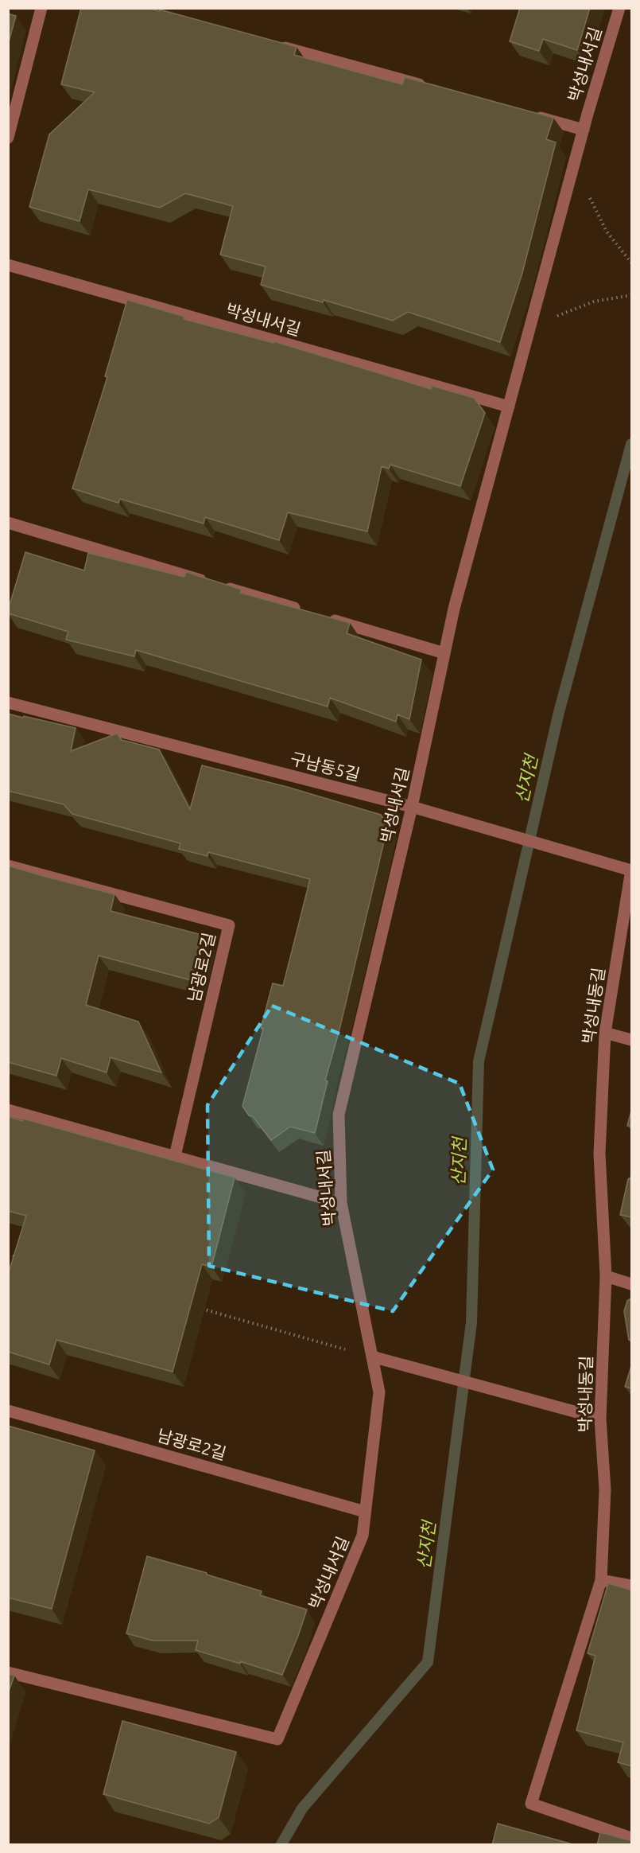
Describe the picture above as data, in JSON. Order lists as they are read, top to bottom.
{
  "streets": {
    "street": [
      "박성내서길",
      "구남동5길",
      "남광로2길",
      "박성내동길"
    ]
  },
  "crossings": [
    ["박성내서길", "구남동5길"],
    ["박성내서길", "남광로2길"],
    ["구남동5길", "박성내동길"]
  ],
  "water": ["산지천"]
}
